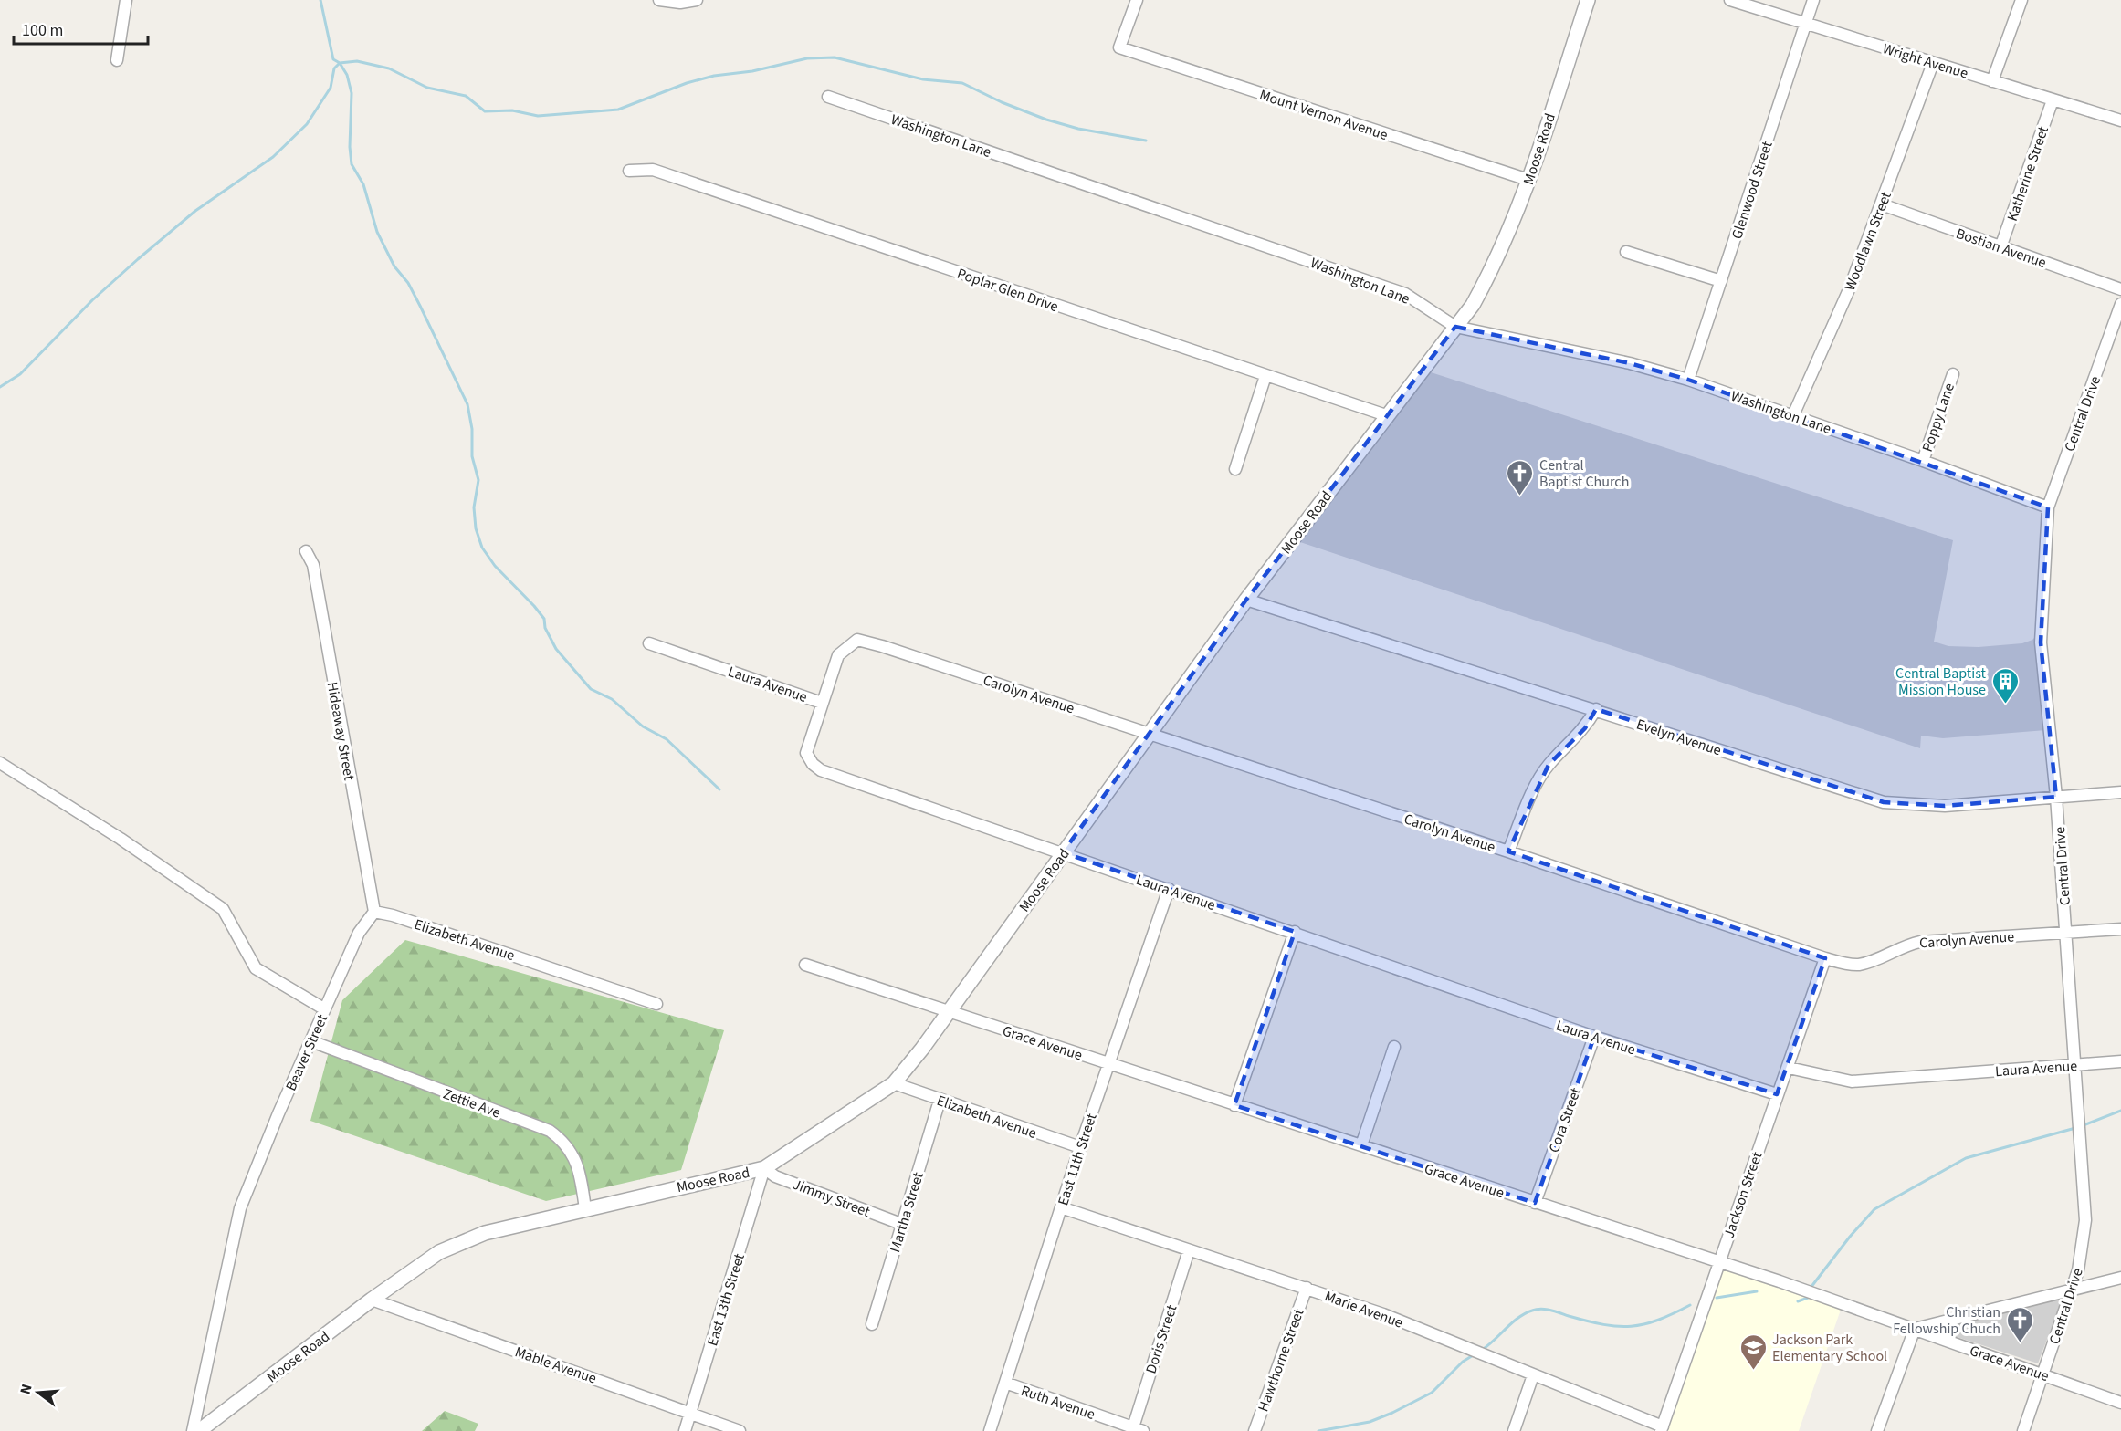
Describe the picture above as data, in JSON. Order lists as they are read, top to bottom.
{
  "streets": {
    "street": [
      "Wright Avenue",
      "Mount Vernon Avenue",
      "Washington Lane",
      "Moose Road",
      "Katherine Street",
      "Glenwood Street",
      "Woodlawn Street",
      "Bostian Avenue",
      "Poplar Glen Drive",
      "Central Drive",
      "Poppy Lane",
      "Laura Avenue",
      "Carolyn Avenue",
      "Hideaway Street",
      "Evelyn Avenue",
      "Elizabeth Avenue",
      "Grace Avenue",
      "Beaver Street",
      "Zettie Ave",
      "Cora Street",
      "East 11th Street",
      "Jackson Street",
      "Jimmy Street",
      "Martha Street",
      "East 13th Street",
      "Marie Avenue",
      "Doris Street",
      "Hawthorne Street",
      "Mable Avenue",
      "Ruth Avenue"
    ]
  },
  "crossings": [
    ["Wright Avenue", "Katherine Street"],
    ["Wright Avenue", "Glenwood Street"],
    ["Wright Avenue", "Woodlawn Street"],
    ["Mount Vernon Avenue", "Moose Road"],
    ["Washington Lane", "Moose Road"],
    ["Washington Lane", "Glenwood Street"],
    ["Washington Lane", "Woodlawn Street"],
    ["Washington Lane", "Central Drive"],
    ["Washington Lane", "Poppy Lane"],
    ["Moose Road", "Poplar Glen Drive"],
    ["Moose Road", "Laura Avenue"],
    ["Moose Road", "Carolyn Avenue"],
    ["Moose Road", "Evelyn Avenue"],
    ["Moose Road", "Elizabeth Avenue"],
    ["Moose Road", "Grace Avenue"],
    ["Moose Road", "Zettie Ave"],
    ["Moose Road", "Jimmy Street"],
    ["Moose Road", "East 13th Street"],
    ["Moose Road", "Mable Avenue"],
    ["Katherine Street", "Bostian Avenue"],
    ["Woodlawn Street", "Bostian Avenue"],
    ["Central Drive", "Laura Avenue"],
    ["Central Drive", "Carolyn Avenue"],
    ["Central Drive", "Evelyn Avenue"],
    ["Central Drive", "Grace Avenue"],
    ["Laura Avenue", "Carolyn Avenue"],
    ["Laura Avenue", "Cora Street"],
    ["Laura Avenue", "East 11th Street"],
    ["Laura Avenue", "Jackson Street"],
    ["Carolyn Avenue", "Jackson Street"],
    ["Hideaway Street", "Elizabeth Avenue"],
    ["Elizabeth Avenue", "East 11th Street"],
    ["Elizabeth Avenue", "Martha Street"],
    ["Grace Avenue", "Cora Street"],
    ["Grace Avenue", "East 11th Street"],
    ["Grace Avenue", "Jackson Street"],
    ["Beaver Street", "Zettie Ave"],
    ["East 11th Street", "Marie Avenue"],
    ["East 11th Street", "Ruth Avenue"],
    ["Jackson Street", "Marie Avenue"],
    ["Jimmy Street", "Martha Street"],
    ["Jimmy Street", "East 13th Street"],
    ["East 13th Street", "Mable Avenue"],
    ["Marie Avenue", "Doris Street"],
    ["Marie Avenue", "Hawthorne Street"],
    ["Doris Street", "Ruth Avenue"]
  ],
  "places": {
    "church": ["Central Baptist Church", "Christian Fellowship Chuch"],
    "building": ["Central Baptist Mission House"],
    "school or university": ["Jackson Park Elementary School"]
  },
  "scale_bar": "100 m",
  "north": "left"
}
